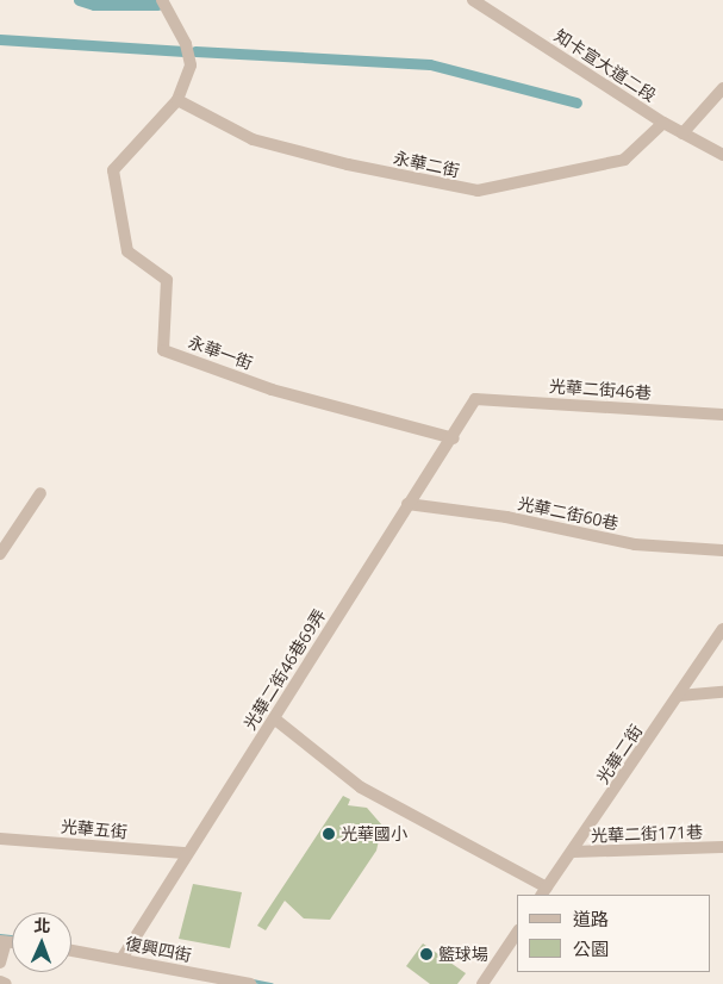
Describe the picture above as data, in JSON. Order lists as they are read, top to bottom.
{
  "streets": {
    "street": [
      "知卡宣大道二段",
      "永華二街",
      "永華一街",
      "光華二街46巷",
      "光華二街60巷",
      "光華二街46巷69弄",
      "光華二街",
      "光華五街",
      "光華二街171巷",
      "復興四街"
    ]
  },
  "crossings": [
    ["知卡宣大道二段", "永華二街"],
    ["永華二街", "永華一街"],
    ["永華一街", "光華二街46巷69弄"],
    ["光華二街46巷", "光華二街46巷69弄"],
    ["光華二街60巷", "光華二街46巷69弄"],
    ["光華二街46巷69弄", "光華五街"],
    ["光華二街46巷69弄", "復興四街"],
    ["光華二街", "光華二街171巷"]
  ],
  "places": ["光華國小", "籃球場"],
  "legend": ["道路", "公園"],
  "north": "top"
}
